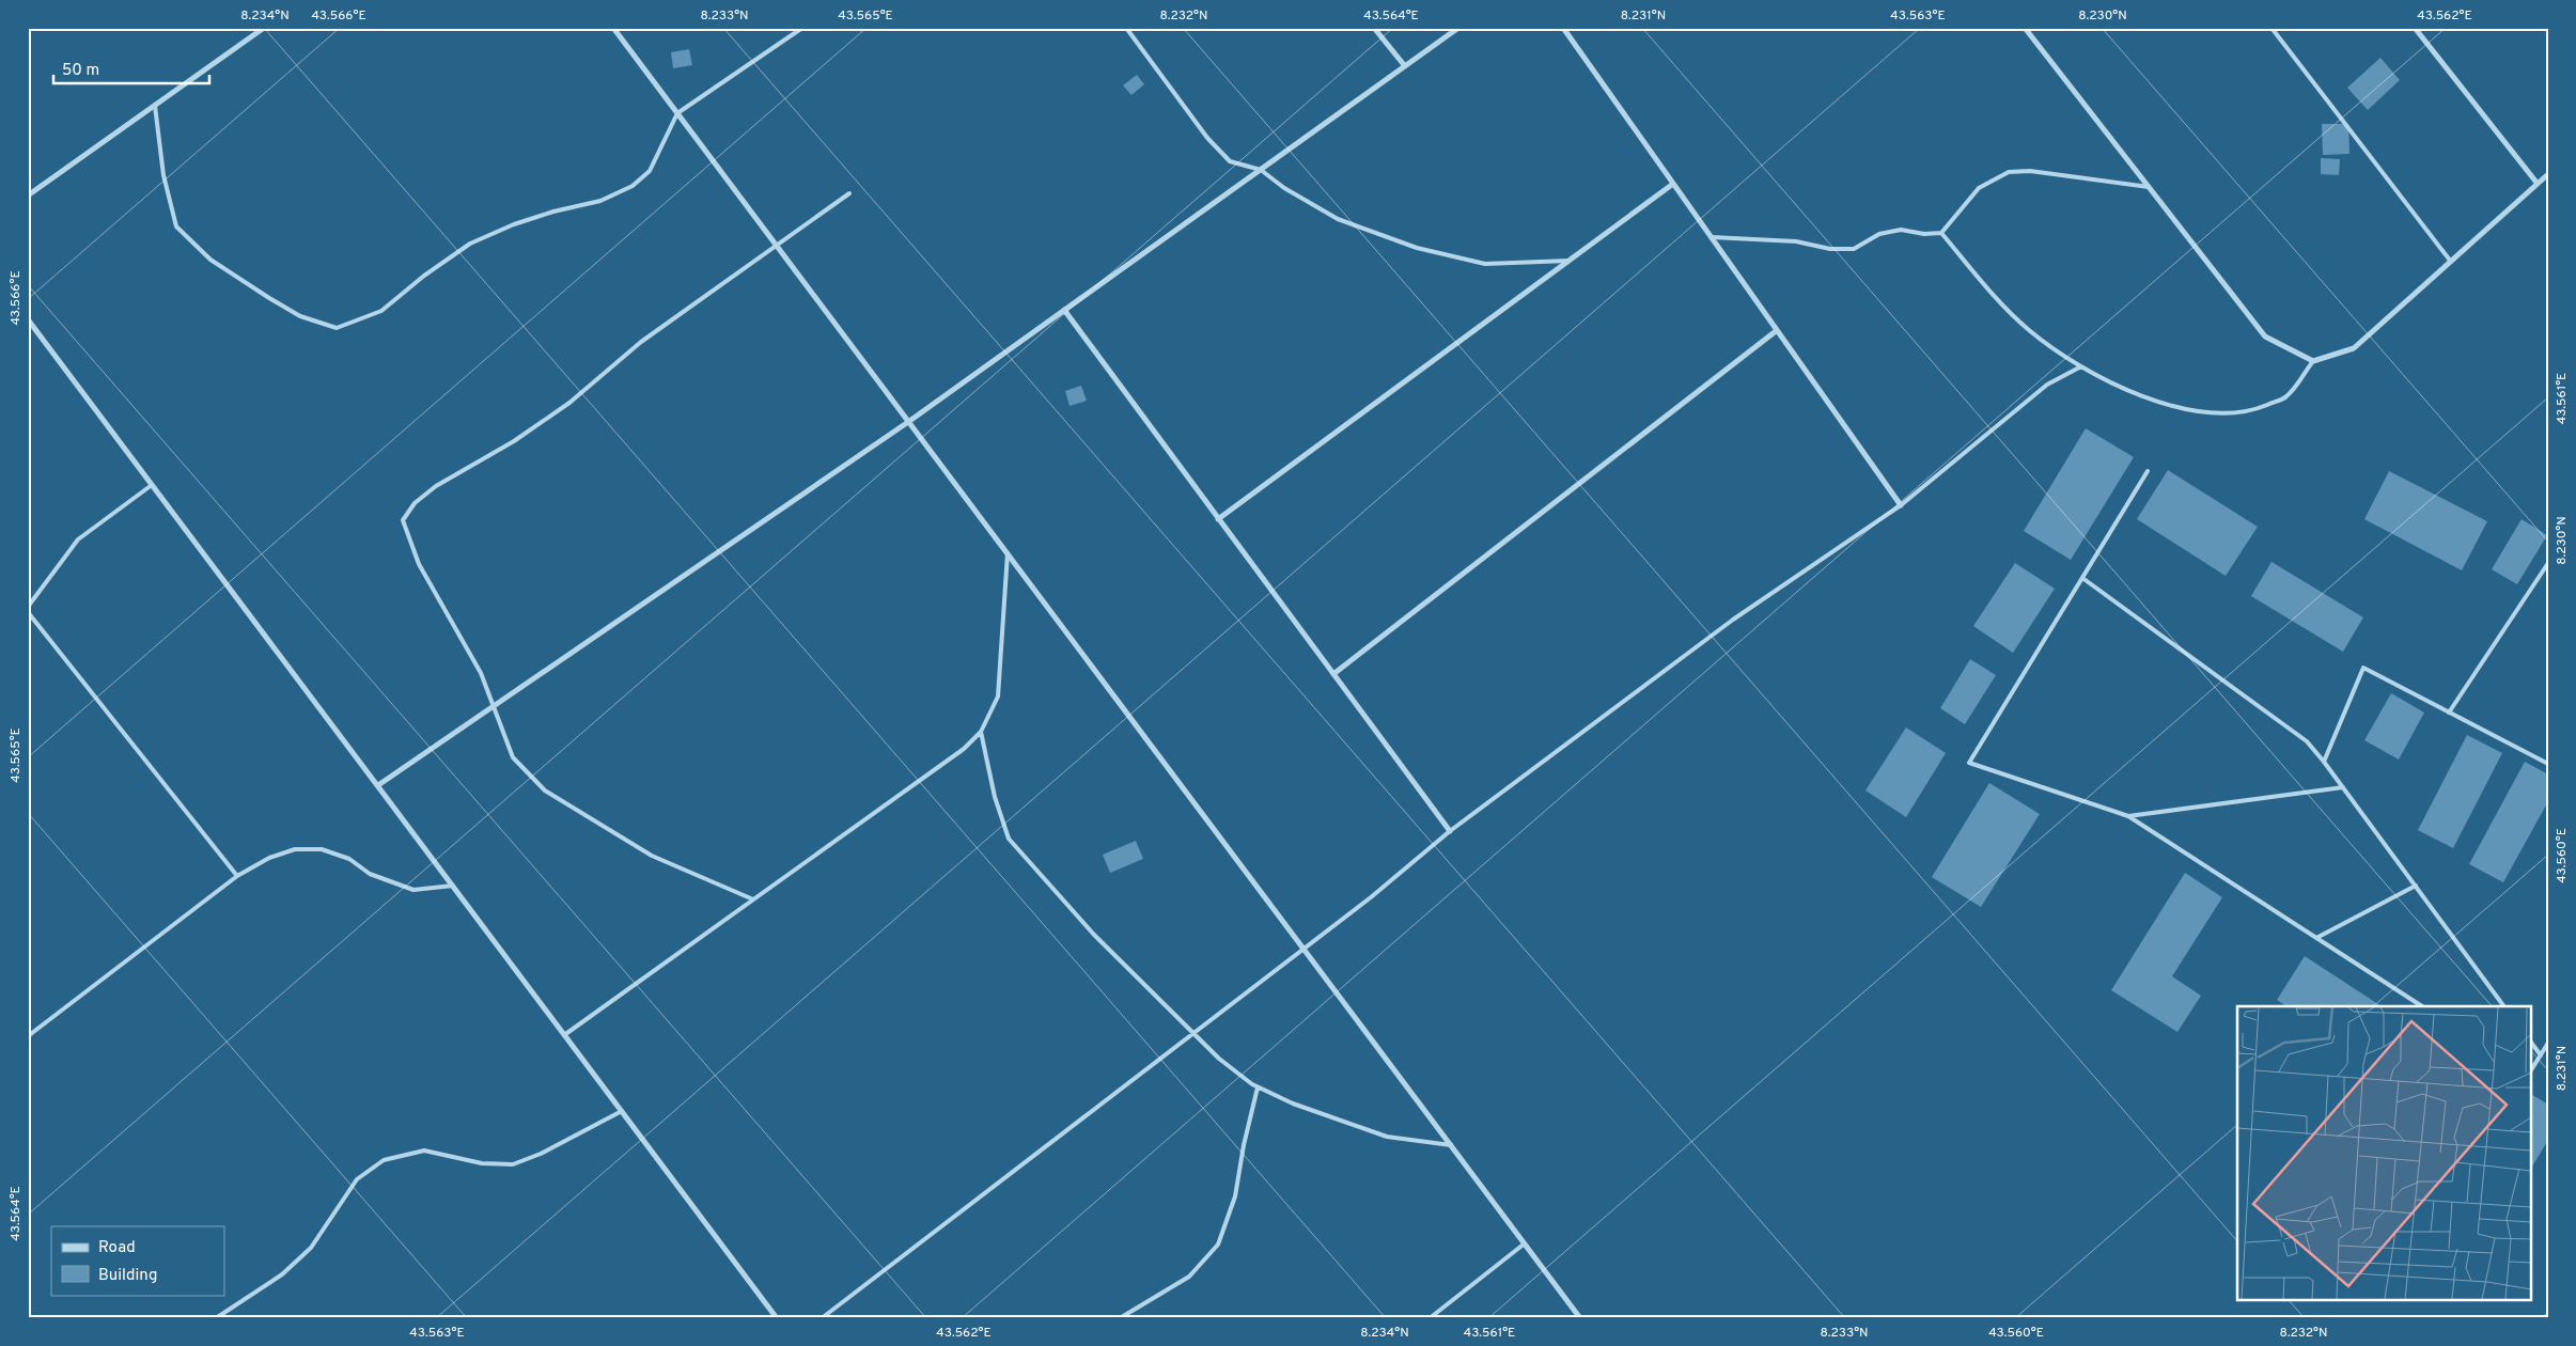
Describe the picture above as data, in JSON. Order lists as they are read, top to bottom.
{
  "legend": ["Road", "Building"],
  "scale_bar": "50 m",
  "coordinates": [
    "8.234°N",
    "43.566°E",
    "8.233°N",
    "43.565°E",
    "8.232°N",
    "43.564°E",
    "8.231°N",
    "43.563°E",
    "8.230°N",
    "43.562°E",
    "43.561°E",
    "43.560°E"
  ]
}
